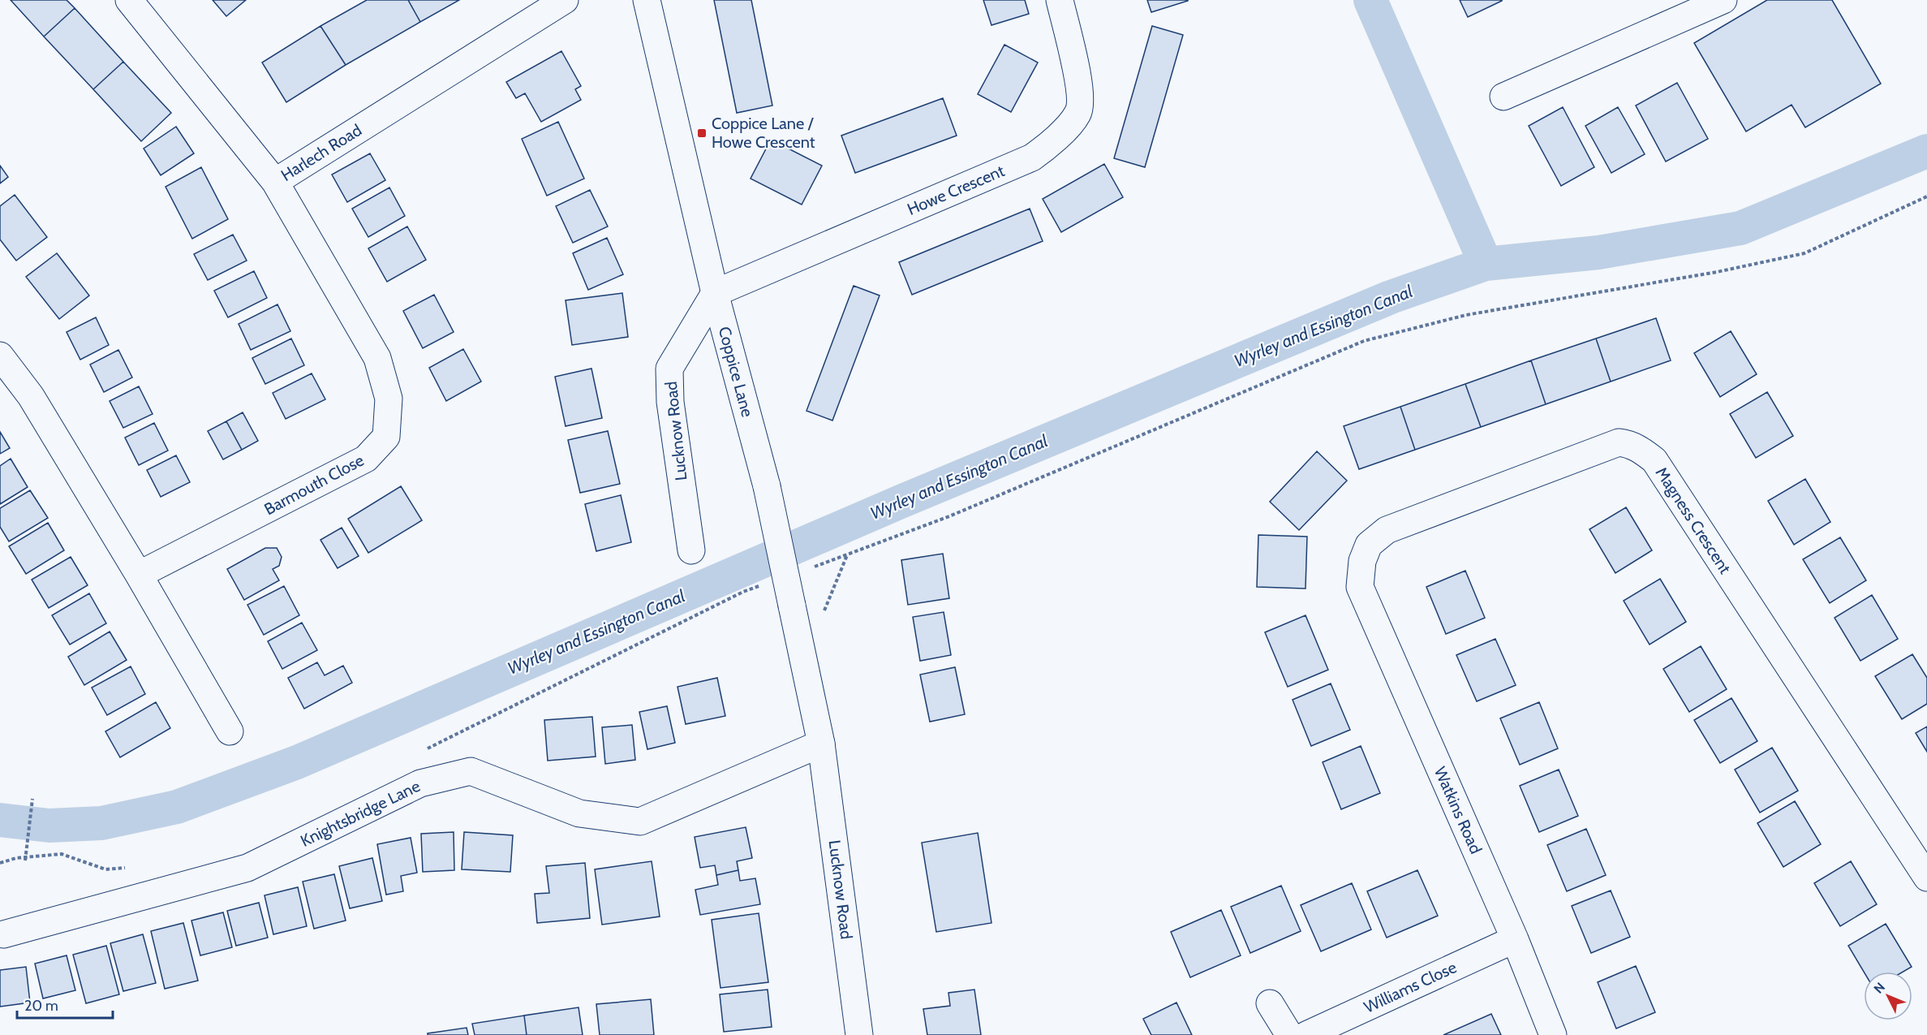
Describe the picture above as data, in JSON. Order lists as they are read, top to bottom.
{
  "streets": {
    "street": [
      "Harlech Road",
      "Howe Crescent",
      "Coppice Lane",
      "Lucknow Road",
      "Barmouth Close",
      "Magness Crescent",
      "Watkins Road",
      "Knightsbridge Lane",
      "Williams Close"
    ]
  },
  "crossings": [
    ["Harlech Road", "Barmouth Close"],
    ["Howe Crescent", "Coppice Lane"],
    ["Howe Crescent", "Lucknow Road"],
    ["Coppice Lane", "Lucknow Road"],
    ["Coppice Lane", "Knightsbridge Lane"],
    ["Lucknow Road", "Knightsbridge Lane"],
    ["Magness Crescent", "Watkins Road"],
    ["Watkins Road", "Williams Close"]
  ],
  "water": ["Wyrley and Essington Canal"],
  "places": {
    "transit": ["Coppice Lane / Howe Crescent"]
  },
  "scale_bar": "20 m",
  "north": "top left"
}
